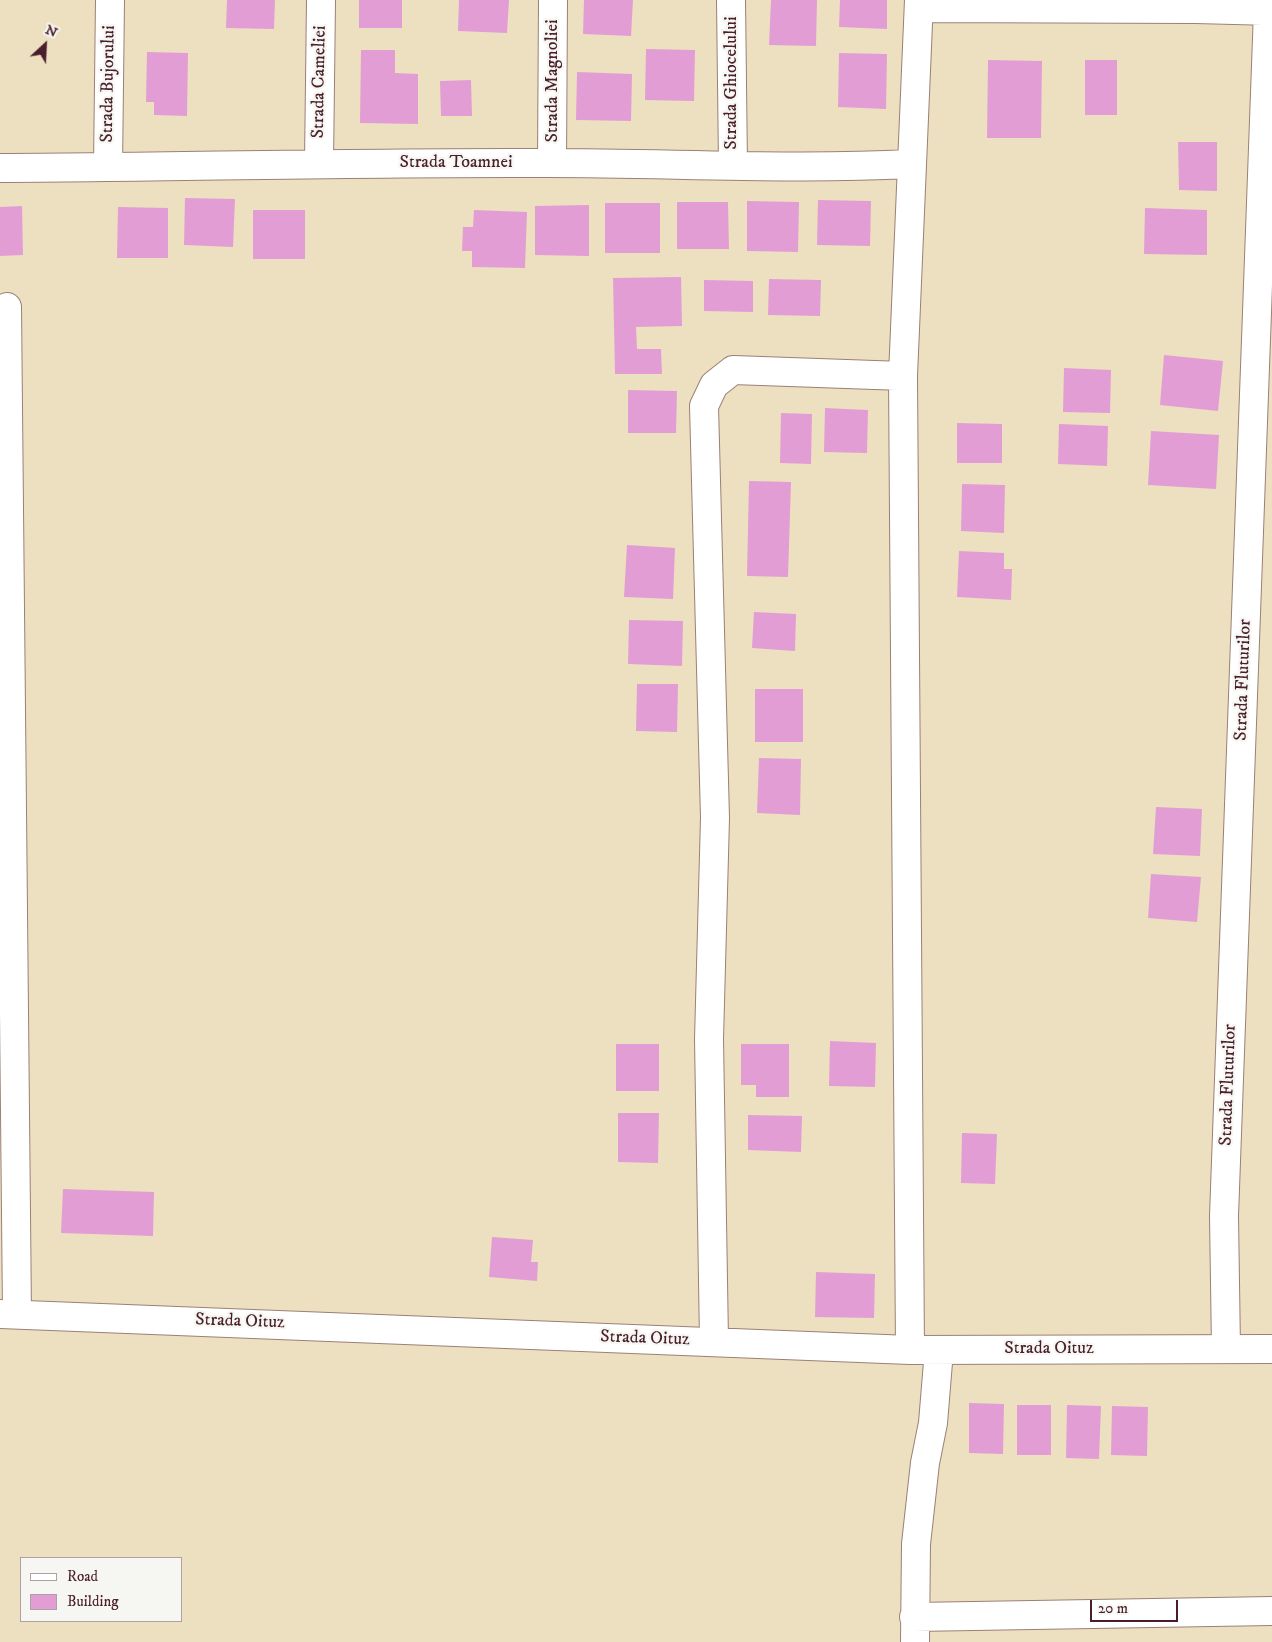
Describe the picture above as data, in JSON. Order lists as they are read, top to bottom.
{
  "streets": {
    "street": [
      "Strada Magnoliei",
      "Strada Cameliei",
      "Strada Ghiocelului",
      "Strada Bujorului",
      "Strada Toamnei",
      "Strada Fluturilor",
      "Strada Oituz"
    ]
  },
  "crossings": [
    ["Strada Magnoliei", "Strada Toamnei"],
    ["Strada Cameliei", "Strada Toamnei"],
    ["Strada Ghiocelului", "Strada Toamnei"],
    ["Strada Bujorului", "Strada Toamnei"],
    ["Strada Fluturilor", "Strada Oituz"]
  ],
  "legend": ["Road", "Building"],
  "scale_bar": "20 m",
  "north": "top right"
}
